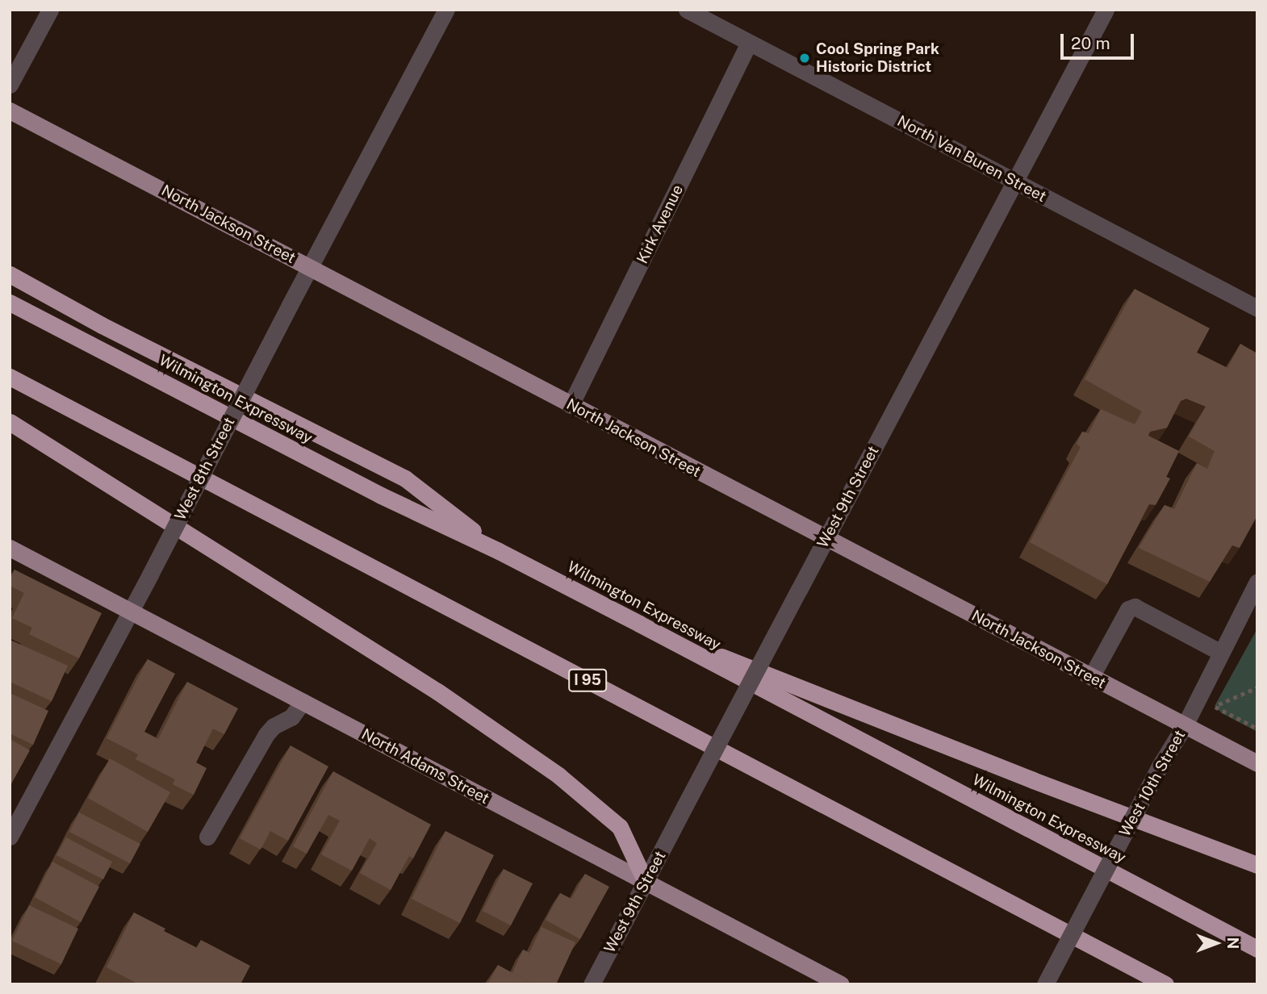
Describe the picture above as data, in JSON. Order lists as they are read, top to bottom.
{
  "streets": {
    "highway": ["Wilmington Expressway", "I 95"],
    "main road": ["North Jackson Street", "North Adams Street"],
    "street": [
      "North Van Buren Street",
      "Kirk Avenue",
      "West 8th Street",
      "West 9th Street",
      "West 10th Street"
    ]
  },
  "crossings": [
    ["North Van Buren Street", "Kirk Avenue"],
    ["North Van Buren Street", "West 9th Street"],
    ["North Jackson Street", "Kirk Avenue"],
    ["North Jackson Street", "West 8th Street"],
    ["North Jackson Street", "West 9th Street"],
    ["North Jackson Street", "West 10th Street"],
    ["West 8th Street", "North Adams Street"],
    ["West 9th Street", "North Adams Street"]
  ],
  "places": ["Cool Spring Park Historic District"],
  "scale_bar": "20 m",
  "north": "right"
}
